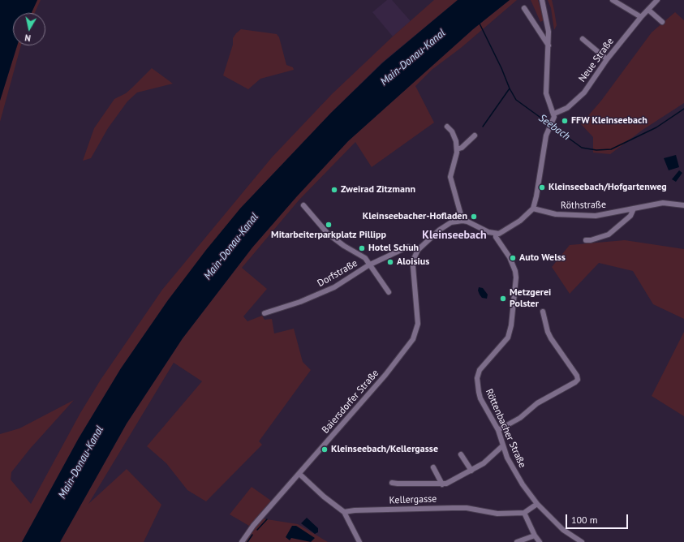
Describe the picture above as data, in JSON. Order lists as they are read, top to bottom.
{
  "streets": {
    "street": [
      "Neue Straße",
      "Röthstraße",
      "Dorfstraße",
      "Baiersdorfer Straße",
      "Röttenbacher Straße",
      "Kellergasse"
    ]
  },
  "crossings": [
    ["Dorfstraße", "Baiersdorfer Straße"]
  ],
  "districts": ["Kleinseebach"],
  "water": ["Main-Donau-Kanal", "Seebach"],
  "places": [
    "FFW Kleinseebach",
    "Kleinseebach/Hofgartenweg",
    "Zweirad Zitzmann",
    "Kleinseebacher-Hofladen",
    "Mitarbeiterparkplatz Pillipp",
    "Hotel Schuh",
    "Auto Welss",
    "Aloisius",
    "Metzgerei Polster",
    "Kleinseebach/Kellergasse"
  ],
  "scale_bar": "100 m",
  "north": "bottom"
}
